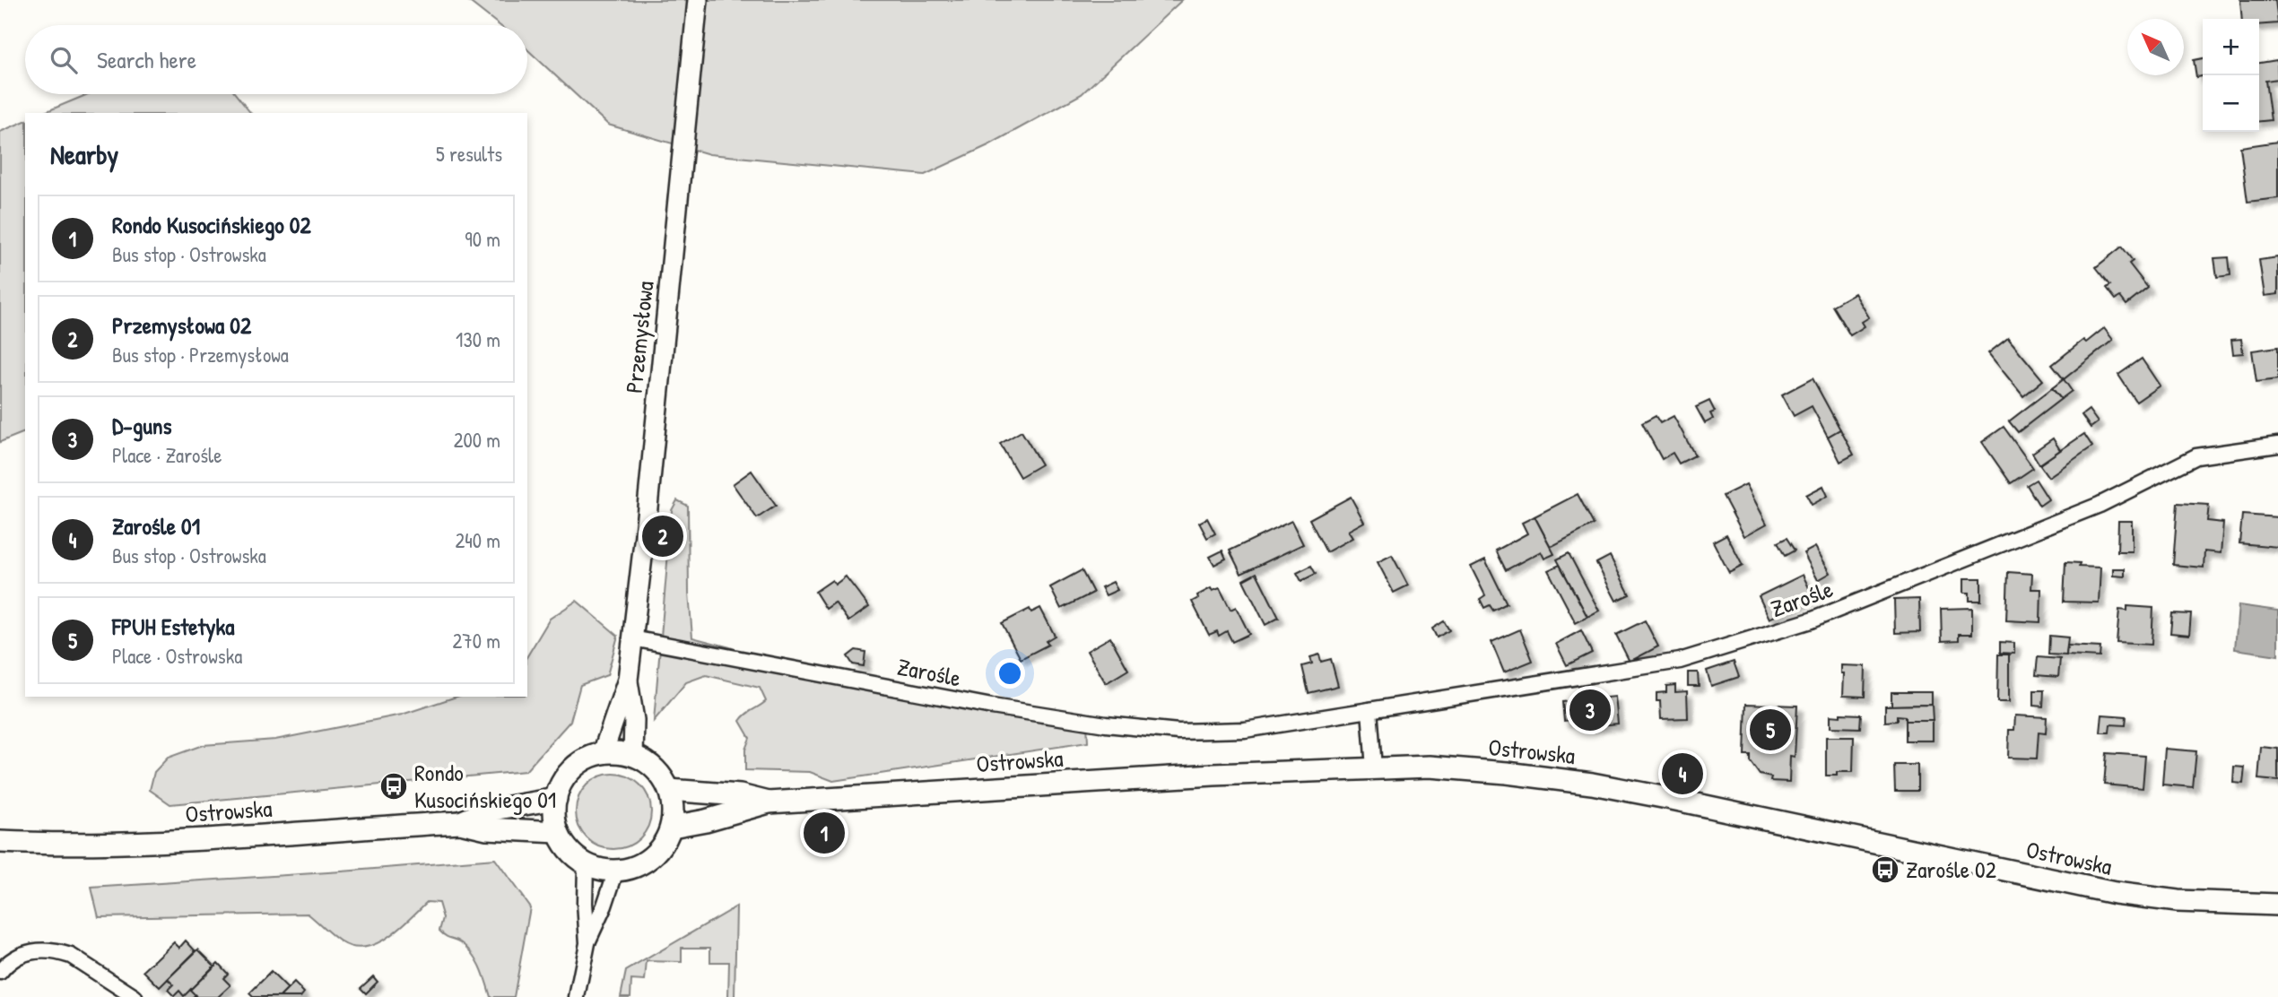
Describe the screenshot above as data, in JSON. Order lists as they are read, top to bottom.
{
  "streets": {
    "main road": ["Ostrowska"],
    "street": ["Przemysłowa", "Zarośle"]
  },
  "crossings": [
    ["Przemysłowa", "Zarośle"],
    ["Przemysłowa", "Ostrowska"]
  ],
  "places": {
    "bus stop": ["Rondo Kusocińskiego 01", "Zarośle 02"]
  },
  "north": "top left",
  "page": {
    "map_buttons": ["+", "−"],
    "search": "Search here",
    "heading": ["Nearby", "5 results"],
    "list": [
      {
        "mark": "1",
        "name": "Rondo Kusocińskiego 02",
        "note": "Bus stop · Ostrowska",
        "value": "90 m"
      },
      {
        "mark": "2",
        "name": "Przemysłowa 02",
        "note": "Bus stop · Przemysłowa",
        "value": "130 m"
      },
      {
        "mark": "3",
        "name": "D-guns",
        "note": "Place · Zarośle",
        "value": "200 m"
      },
      {
        "mark": "4",
        "name": "Zarośle 01",
        "note": "Bus stop · Ostrowska",
        "value": "240 m"
      },
      {
        "mark": "5",
        "name": "FPUH Estetyka",
        "note": "Place · Ostrowska",
        "value": "270 m"
      }
    ],
    "pins": [
      "2",
      "3",
      "5",
      "4",
      "1"
    ]
  }
}
